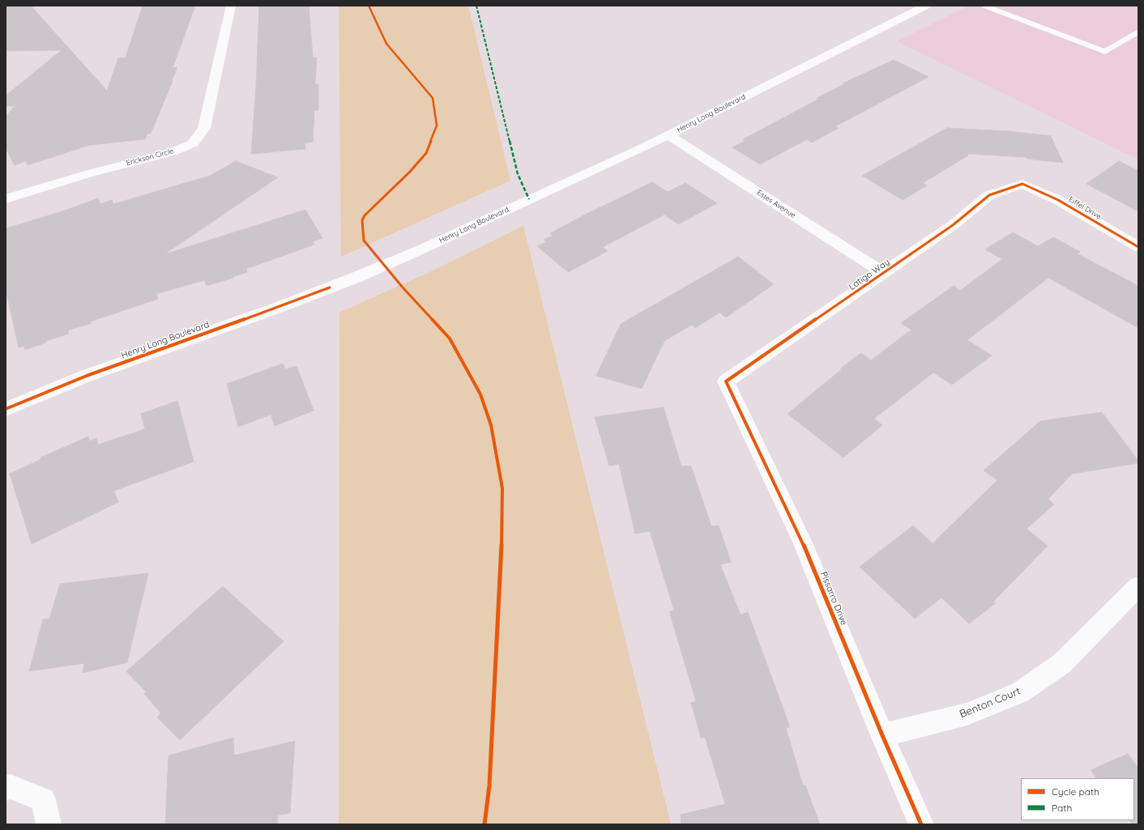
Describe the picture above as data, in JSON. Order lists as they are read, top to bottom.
{
  "streets": {
    "street": [
      "Henry Long Boulevard",
      "Erickson Circle",
      "Estes Avenue",
      "Eiffel Drive",
      "Latigo Way",
      "Pissarro Drive",
      "Benton Court"
    ]
  },
  "crossings": [
    ["Henry Long Boulevard", "Estes Avenue"],
    ["Estes Avenue", "Latigo Way"],
    ["Eiffel Drive", "Latigo Way"],
    ["Latigo Way", "Pissarro Drive"],
    ["Pissarro Drive", "Benton Court"]
  ],
  "legend": ["Cycle path", "Path"]
}
